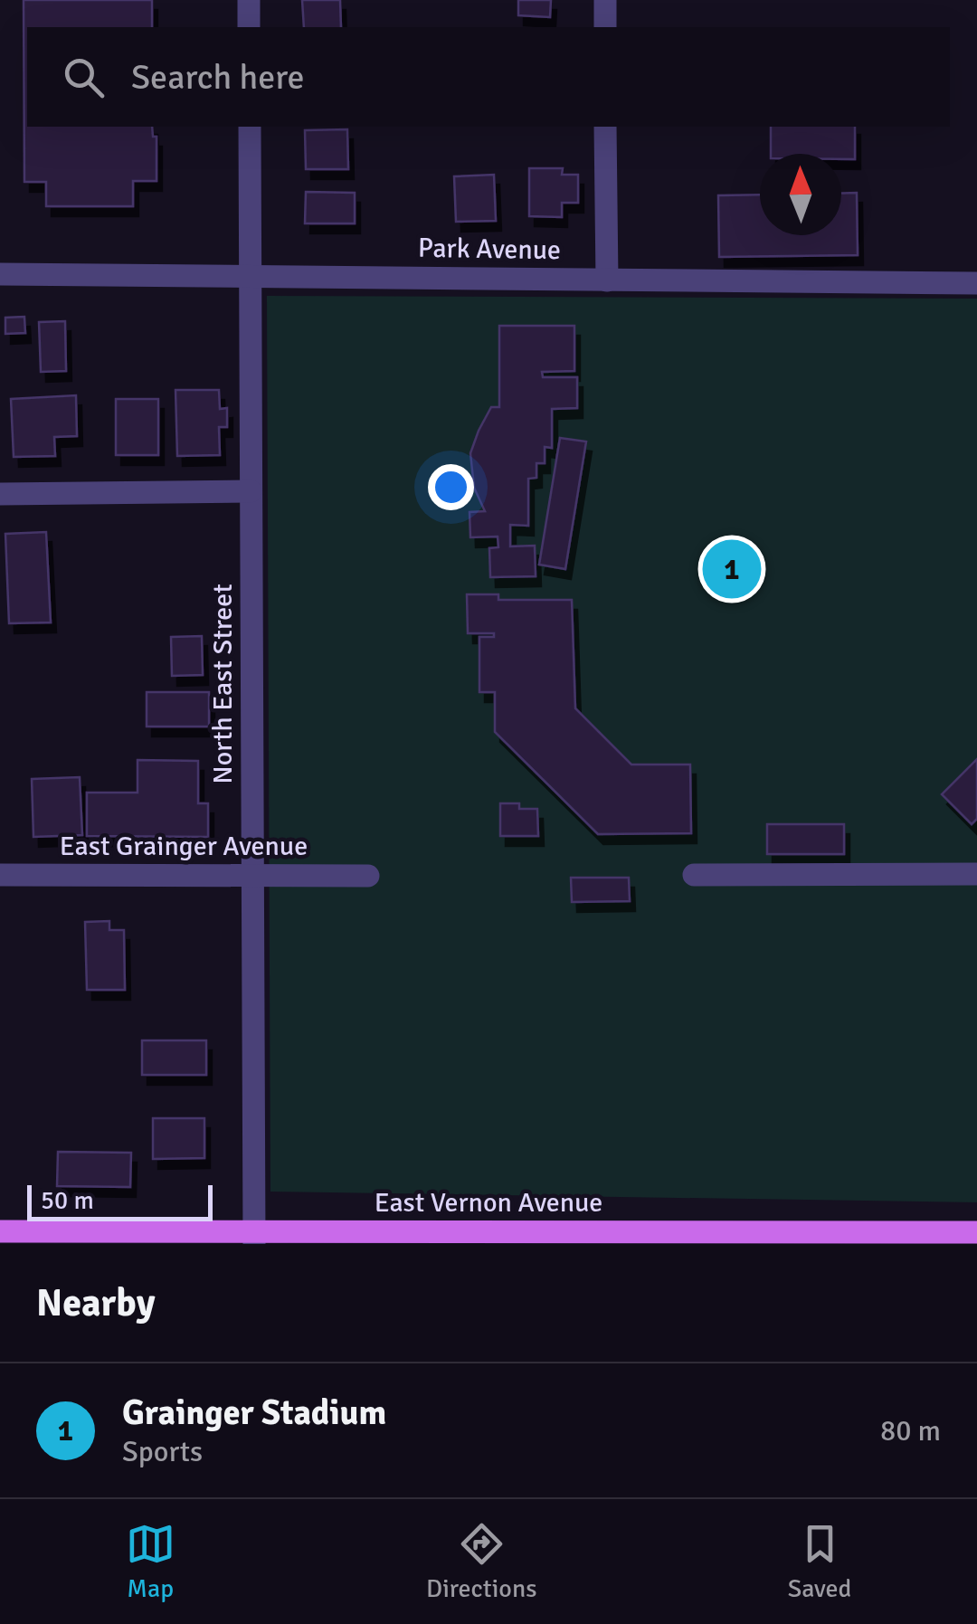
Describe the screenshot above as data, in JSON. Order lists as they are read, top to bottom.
{
  "streets": {
    "main road": ["East Vernon Avenue"],
    "street": ["Park Avenue", "North East Street", "East Grainger Avenue"]
  },
  "crossings": [
    ["Park Avenue", "North East Street"],
    ["North East Street", "East Grainger Avenue"],
    ["North East Street", "East Vernon Avenue"]
  ],
  "scale_bar": "50 m",
  "north": "top",
  "page": {
    "search": "Search here",
    "pins": "1",
    "scale": "50 m",
    "heading": "Nearby",
    "list": [
      {
        "mark": "1",
        "name": "Grainger Stadium",
        "note": "Sports",
        "value": "80 m"
      }
    ],
    "nav": ["Map", "Directions", "Saved"]
  }
}
